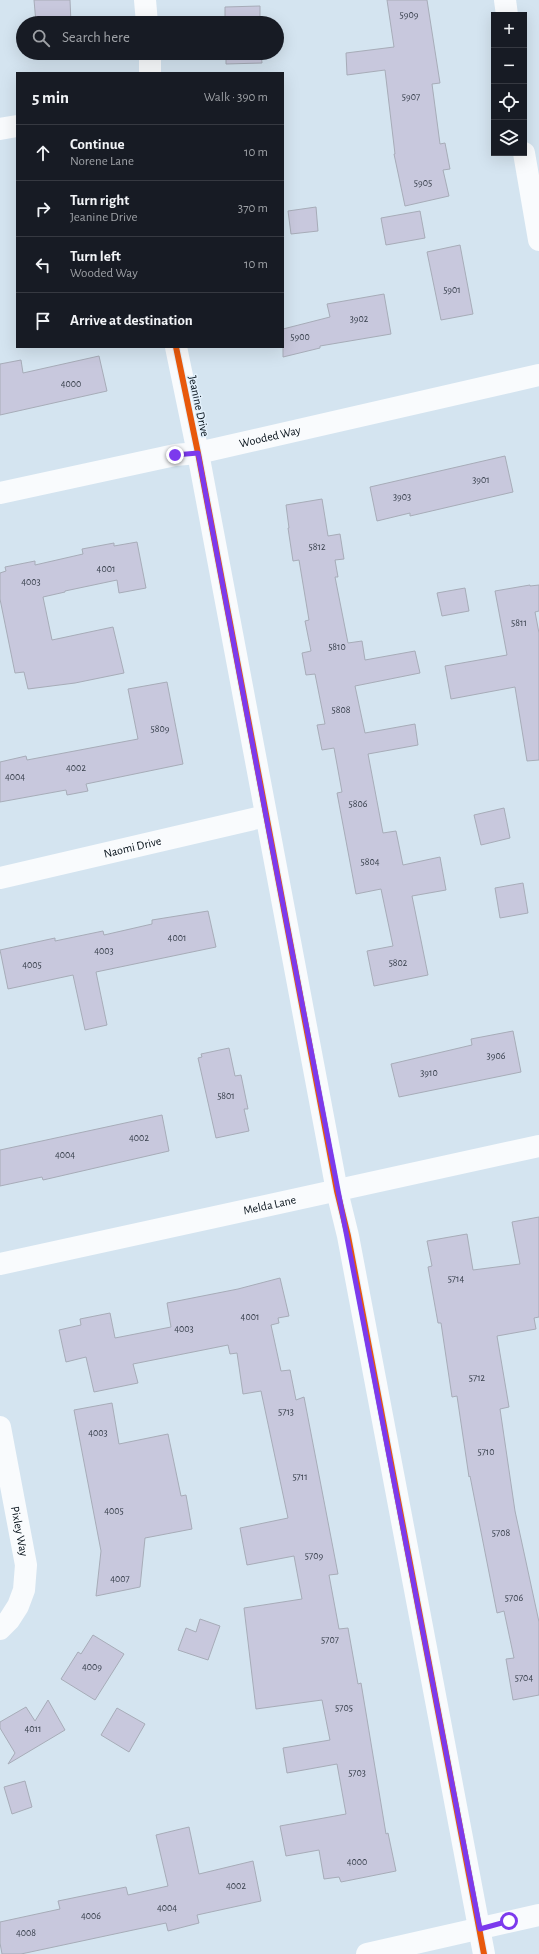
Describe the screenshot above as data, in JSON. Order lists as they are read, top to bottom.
{
  "streets": {
    "street": [
      "Jeanine Drive",
      "Wooded Way",
      "Naomi Drive",
      "Melda Lane",
      "Pixley Way"
    ]
  },
  "crossings": [
    ["Jeanine Drive", "Wooded Way"],
    ["Jeanine Drive", "Naomi Drive"],
    ["Jeanine Drive", "Melda Lane"]
  ],
  "house_numbers": [
    "5909",
    "5907",
    "5905",
    "5901",
    "3902",
    "5900",
    "4000",
    "3901",
    "3903",
    "5812",
    "4001",
    "4003",
    "5811",
    "5810",
    "5808",
    "5809",
    "4002",
    "4004",
    "5806",
    "5804",
    "4001",
    "4003",
    "5802",
    "4005",
    "3906",
    "3910",
    "5801",
    "4002",
    "4004",
    "5714",
    "4001",
    "4003",
    "5712",
    "5713",
    "4003",
    "5710",
    "5711",
    "4005",
    "5708",
    "5709",
    "4007",
    "5706",
    "5707",
    "4009",
    "5704",
    "5705",
    "4011",
    "5703",
    "4000",
    "4002",
    "4004",
    "4006",
    "4008"
  ],
  "page": {
    "map_buttons": ["+", "−"],
    "search": "Search here",
    "heading": ["5 min", "Walk · 390 m"],
    "list": [
      ["Continue", "Norene Lane", "10 m"],
      ["Turn right", "Jeanine Drive", "370 m"],
      ["Turn left", "Wooded Way", "10 m"],
      "Arrive at destination"
    ]
  }
}
